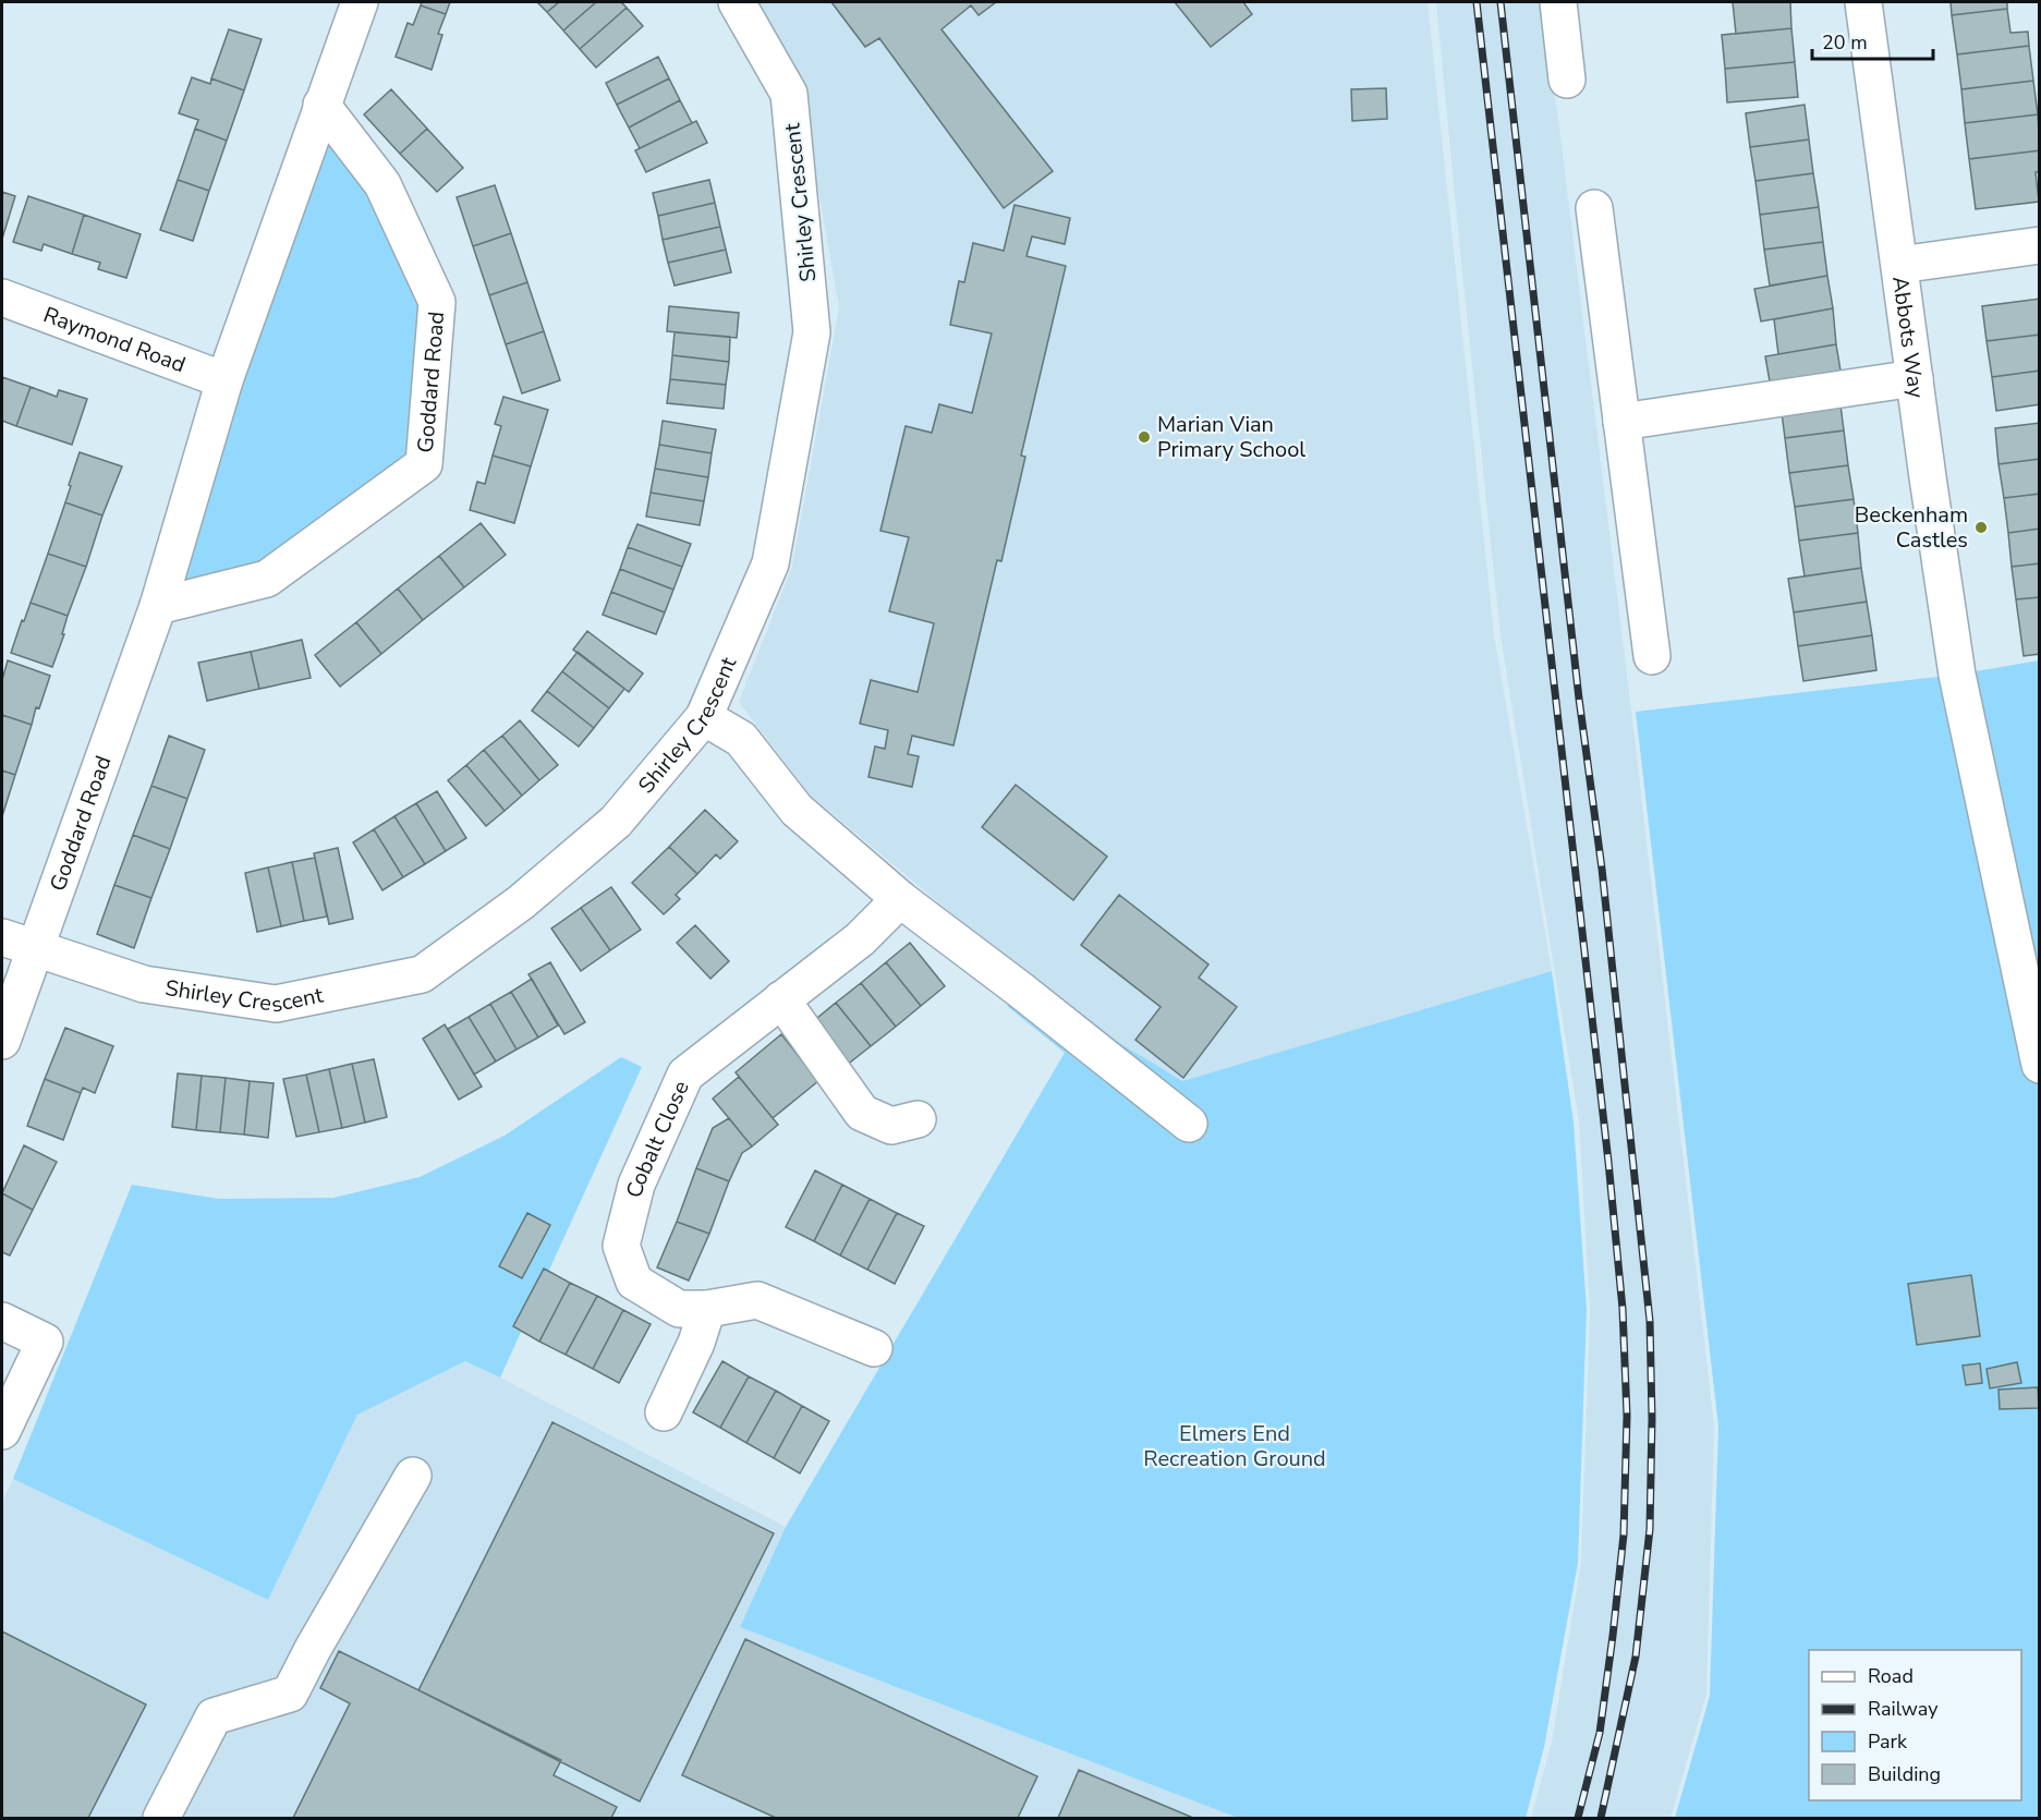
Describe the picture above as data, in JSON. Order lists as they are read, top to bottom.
{
  "streets": {
    "street": [
      "Shirley Crescent",
      "Abbots Way",
      "Raymond Road",
      "Goddard Road",
      "Cobalt Close"
    ]
  },
  "crossings": [
    ["Shirley Crescent", "Goddard Road"],
    ["Raymond Road", "Goddard Road"]
  ],
  "parks": ["Elmers End Recreation Ground"],
  "places": ["Marian Vian Primary School", "Beckenham Castles"],
  "legend": [
    "Road",
    "Railway",
    "Park",
    "Building"
  ],
  "scale_bar": "20 m"
}
